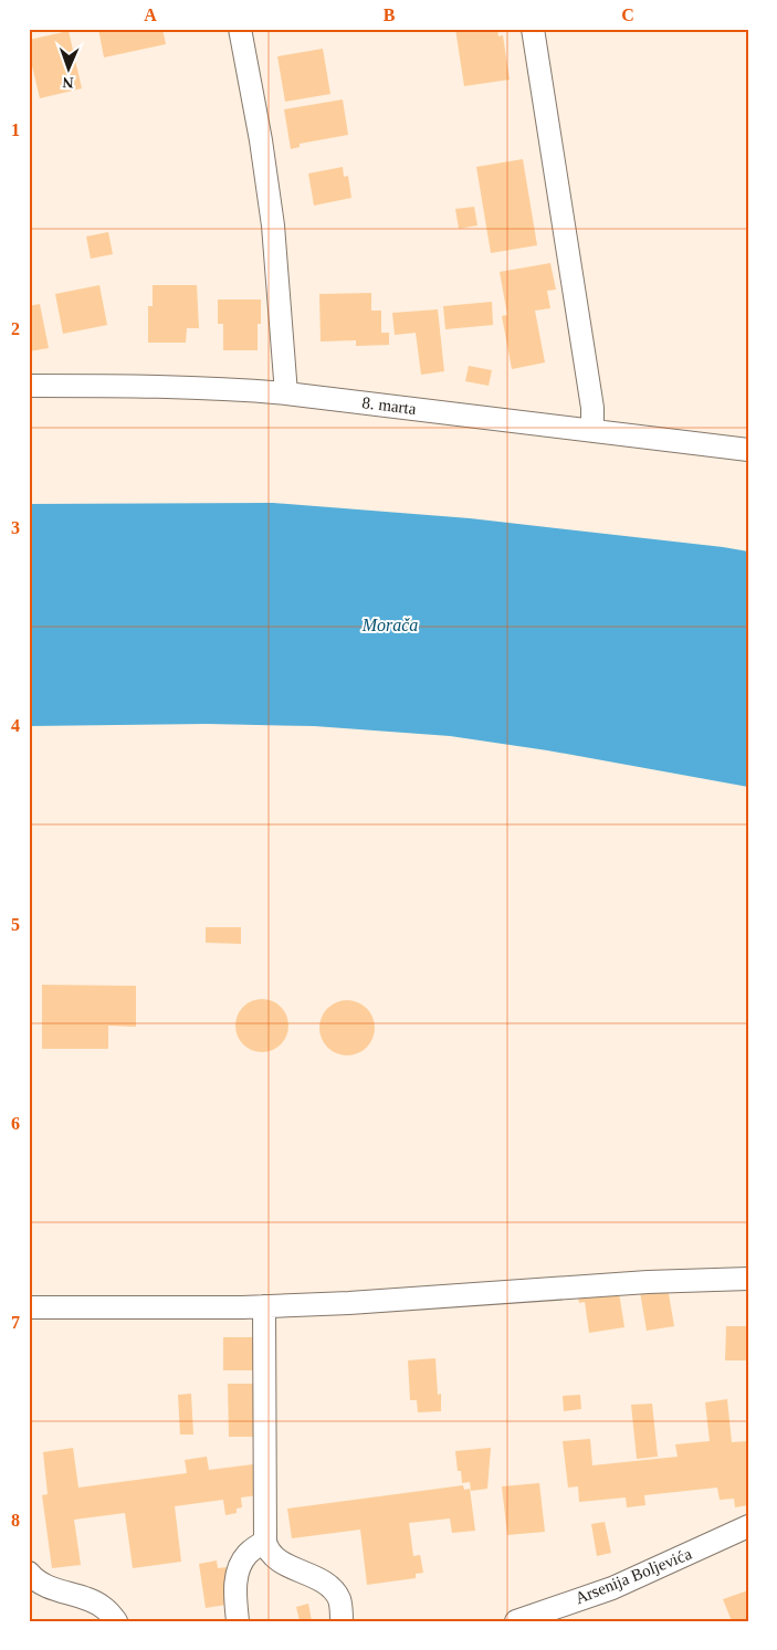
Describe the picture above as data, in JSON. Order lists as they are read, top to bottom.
{
  "streets": {
    "street": ["8. marta", "Arsenija Boljevića"]
  },
  "water": ["Morača"],
  "north": "bottom",
  "grid": {
    "columns": ["A", "B", "C"],
    "rows": [
      "1",
      "2",
      "3",
      "4",
      "5",
      "6",
      "7",
      "8"
    ]
  }
}
